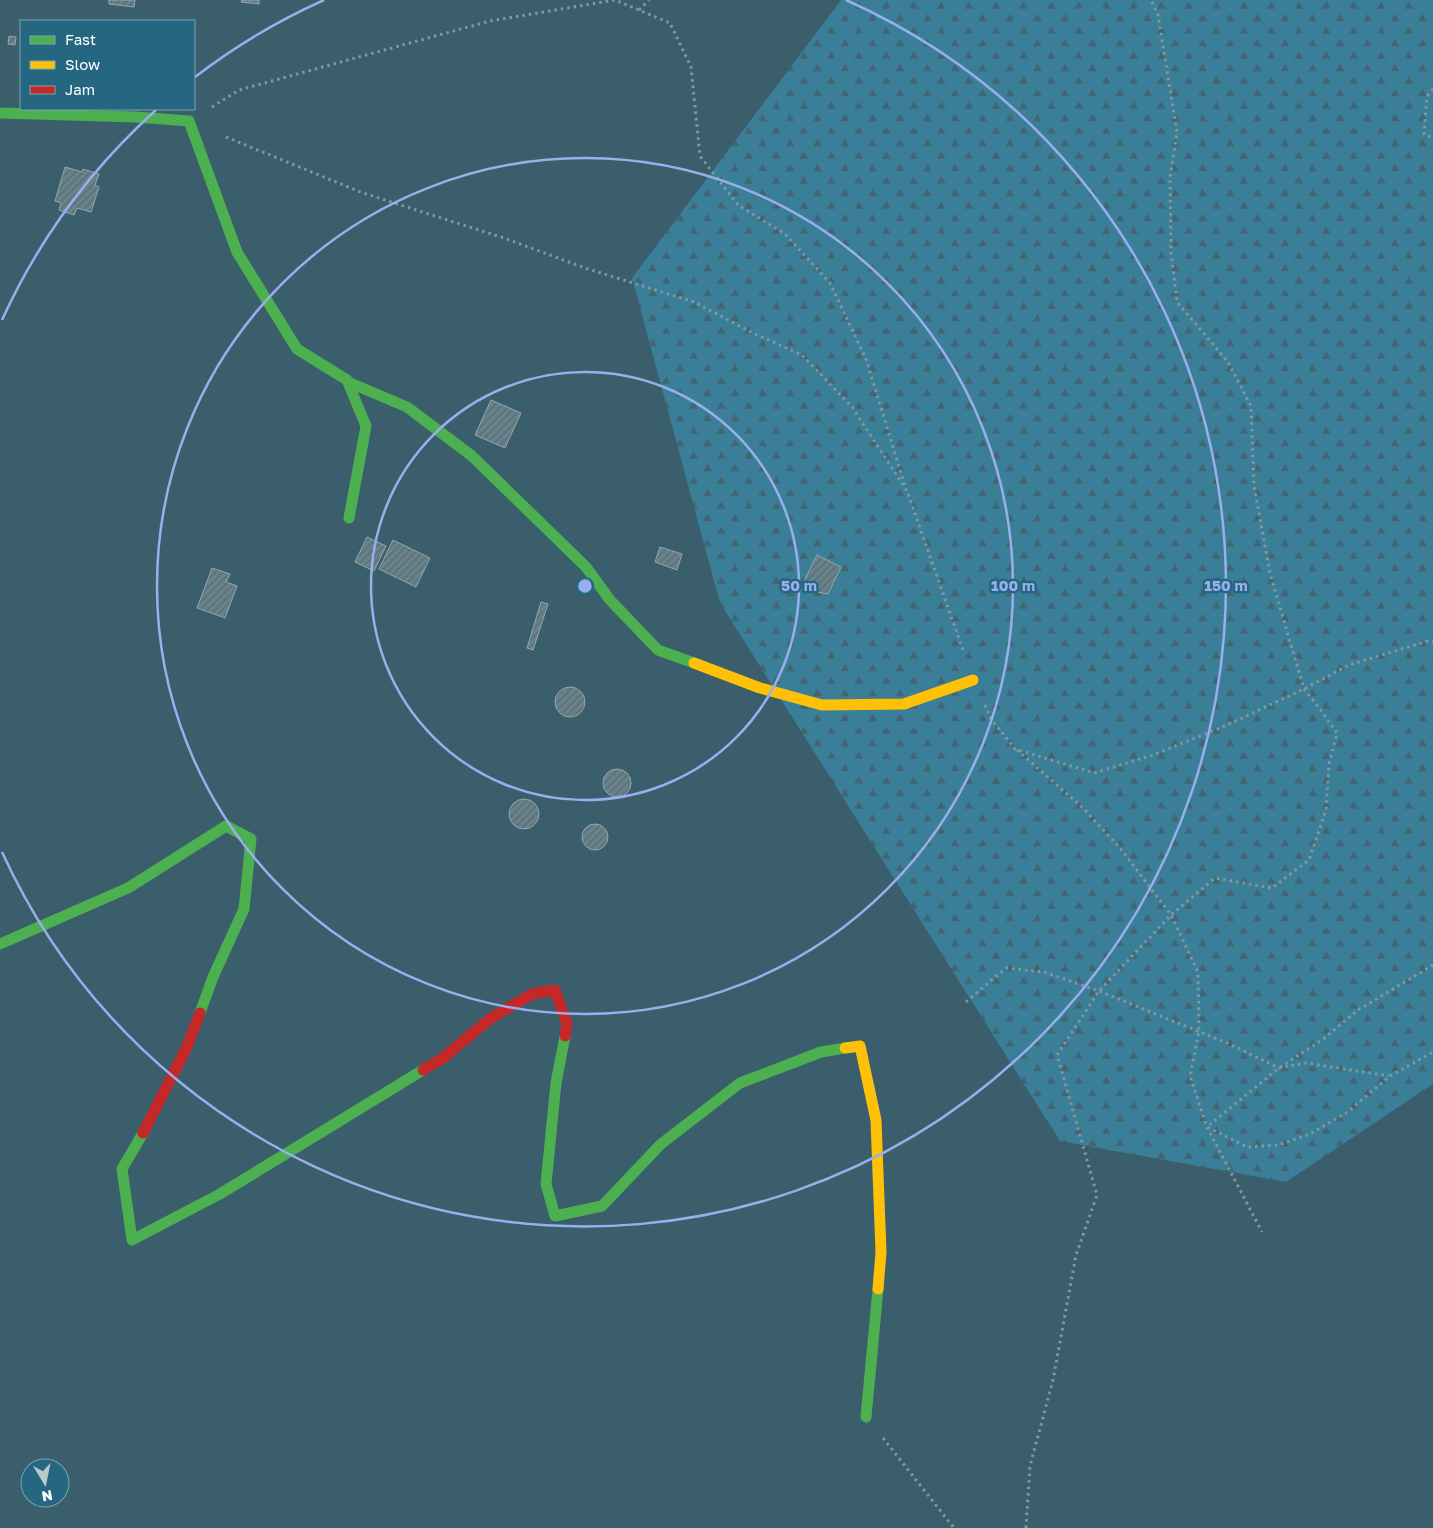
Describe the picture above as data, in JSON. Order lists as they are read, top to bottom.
{
  "legend": ["Fast", "Slow", "Jam"],
  "north": "bottom",
  "rings": ["50 m", "100 m", "150 m"]
}
